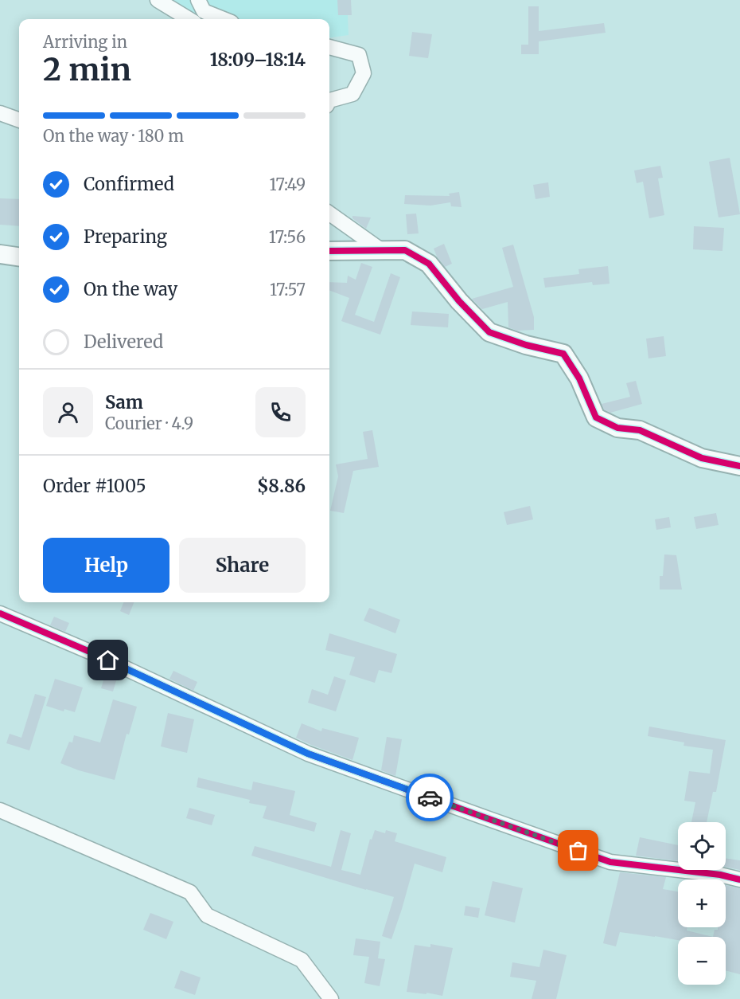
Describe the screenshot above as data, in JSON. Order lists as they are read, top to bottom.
{
  "page": {
    "heading": ["2 min", "Arriving in", "18:09–18:14"],
    "panel": [
      "Sam",
      "Courier · 4.9",
      "Order #1005",
      "$8.86"
    ],
    "bar": "On the way · 180 m",
    "list": [
      ["Confirmed", "17:49"],
      ["Preparing", "17:56"],
      ["On the way", "17:57"],
      "Delivered"
    ],
    "buttons": ["Help", "Share"],
    "map_buttons": ["+", "−"]
  }
}
